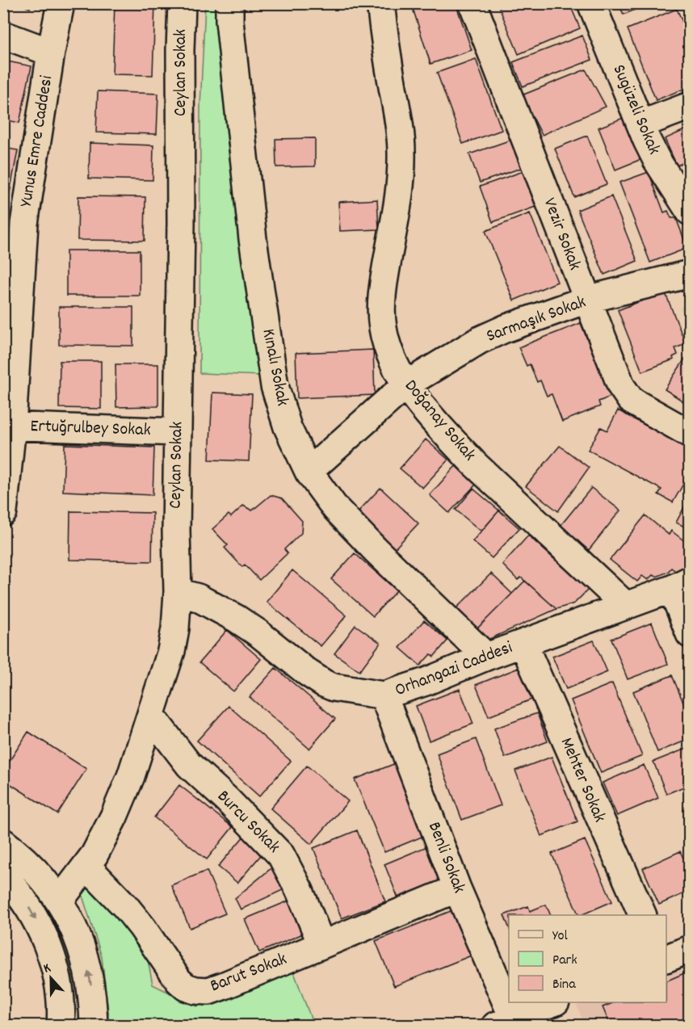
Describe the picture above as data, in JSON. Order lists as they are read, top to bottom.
{
  "streets": {
    "street": [
      "Ceylan Sokak",
      "Sugüzeli Sokak",
      "Yunus Emre Caddesi",
      "Vezir Sokak",
      "Sarmaşık Sokak",
      "Kınalı Sokak",
      "Doğanay Sokak",
      "Ertuğrulbey Sokak",
      "Orhangazi Caddesi",
      "Mehter Sokak",
      "Burcu Sokak",
      "Benli Sokak",
      "Barut Sokak"
    ]
  },
  "crossings": [
    ["Ceylan Sokak", "Ertuğrulbey Sokak"],
    ["Ceylan Sokak", "Orhangazi Caddesi"],
    ["Ceylan Sokak", "Burcu Sokak"],
    ["Ceylan Sokak", "Barut Sokak"],
    ["Yunus Emre Caddesi", "Ertuğrulbey Sokak"],
    ["Vezir Sokak", "Sarmaşık Sokak"],
    ["Sarmaşık Sokak", "Kınalı Sokak"],
    ["Sarmaşık Sokak", "Doğanay Sokak"],
    ["Kınalı Sokak", "Orhangazi Caddesi"],
    ["Doğanay Sokak", "Orhangazi Caddesi"],
    ["Orhangazi Caddesi", "Mehter Sokak"],
    ["Orhangazi Caddesi", "Benli Sokak"],
    ["Burcu Sokak", "Barut Sokak"],
    ["Benli Sokak", "Barut Sokak"]
  ],
  "legend": ["Yol", "Park", "Bina"],
  "north": "top"
}
